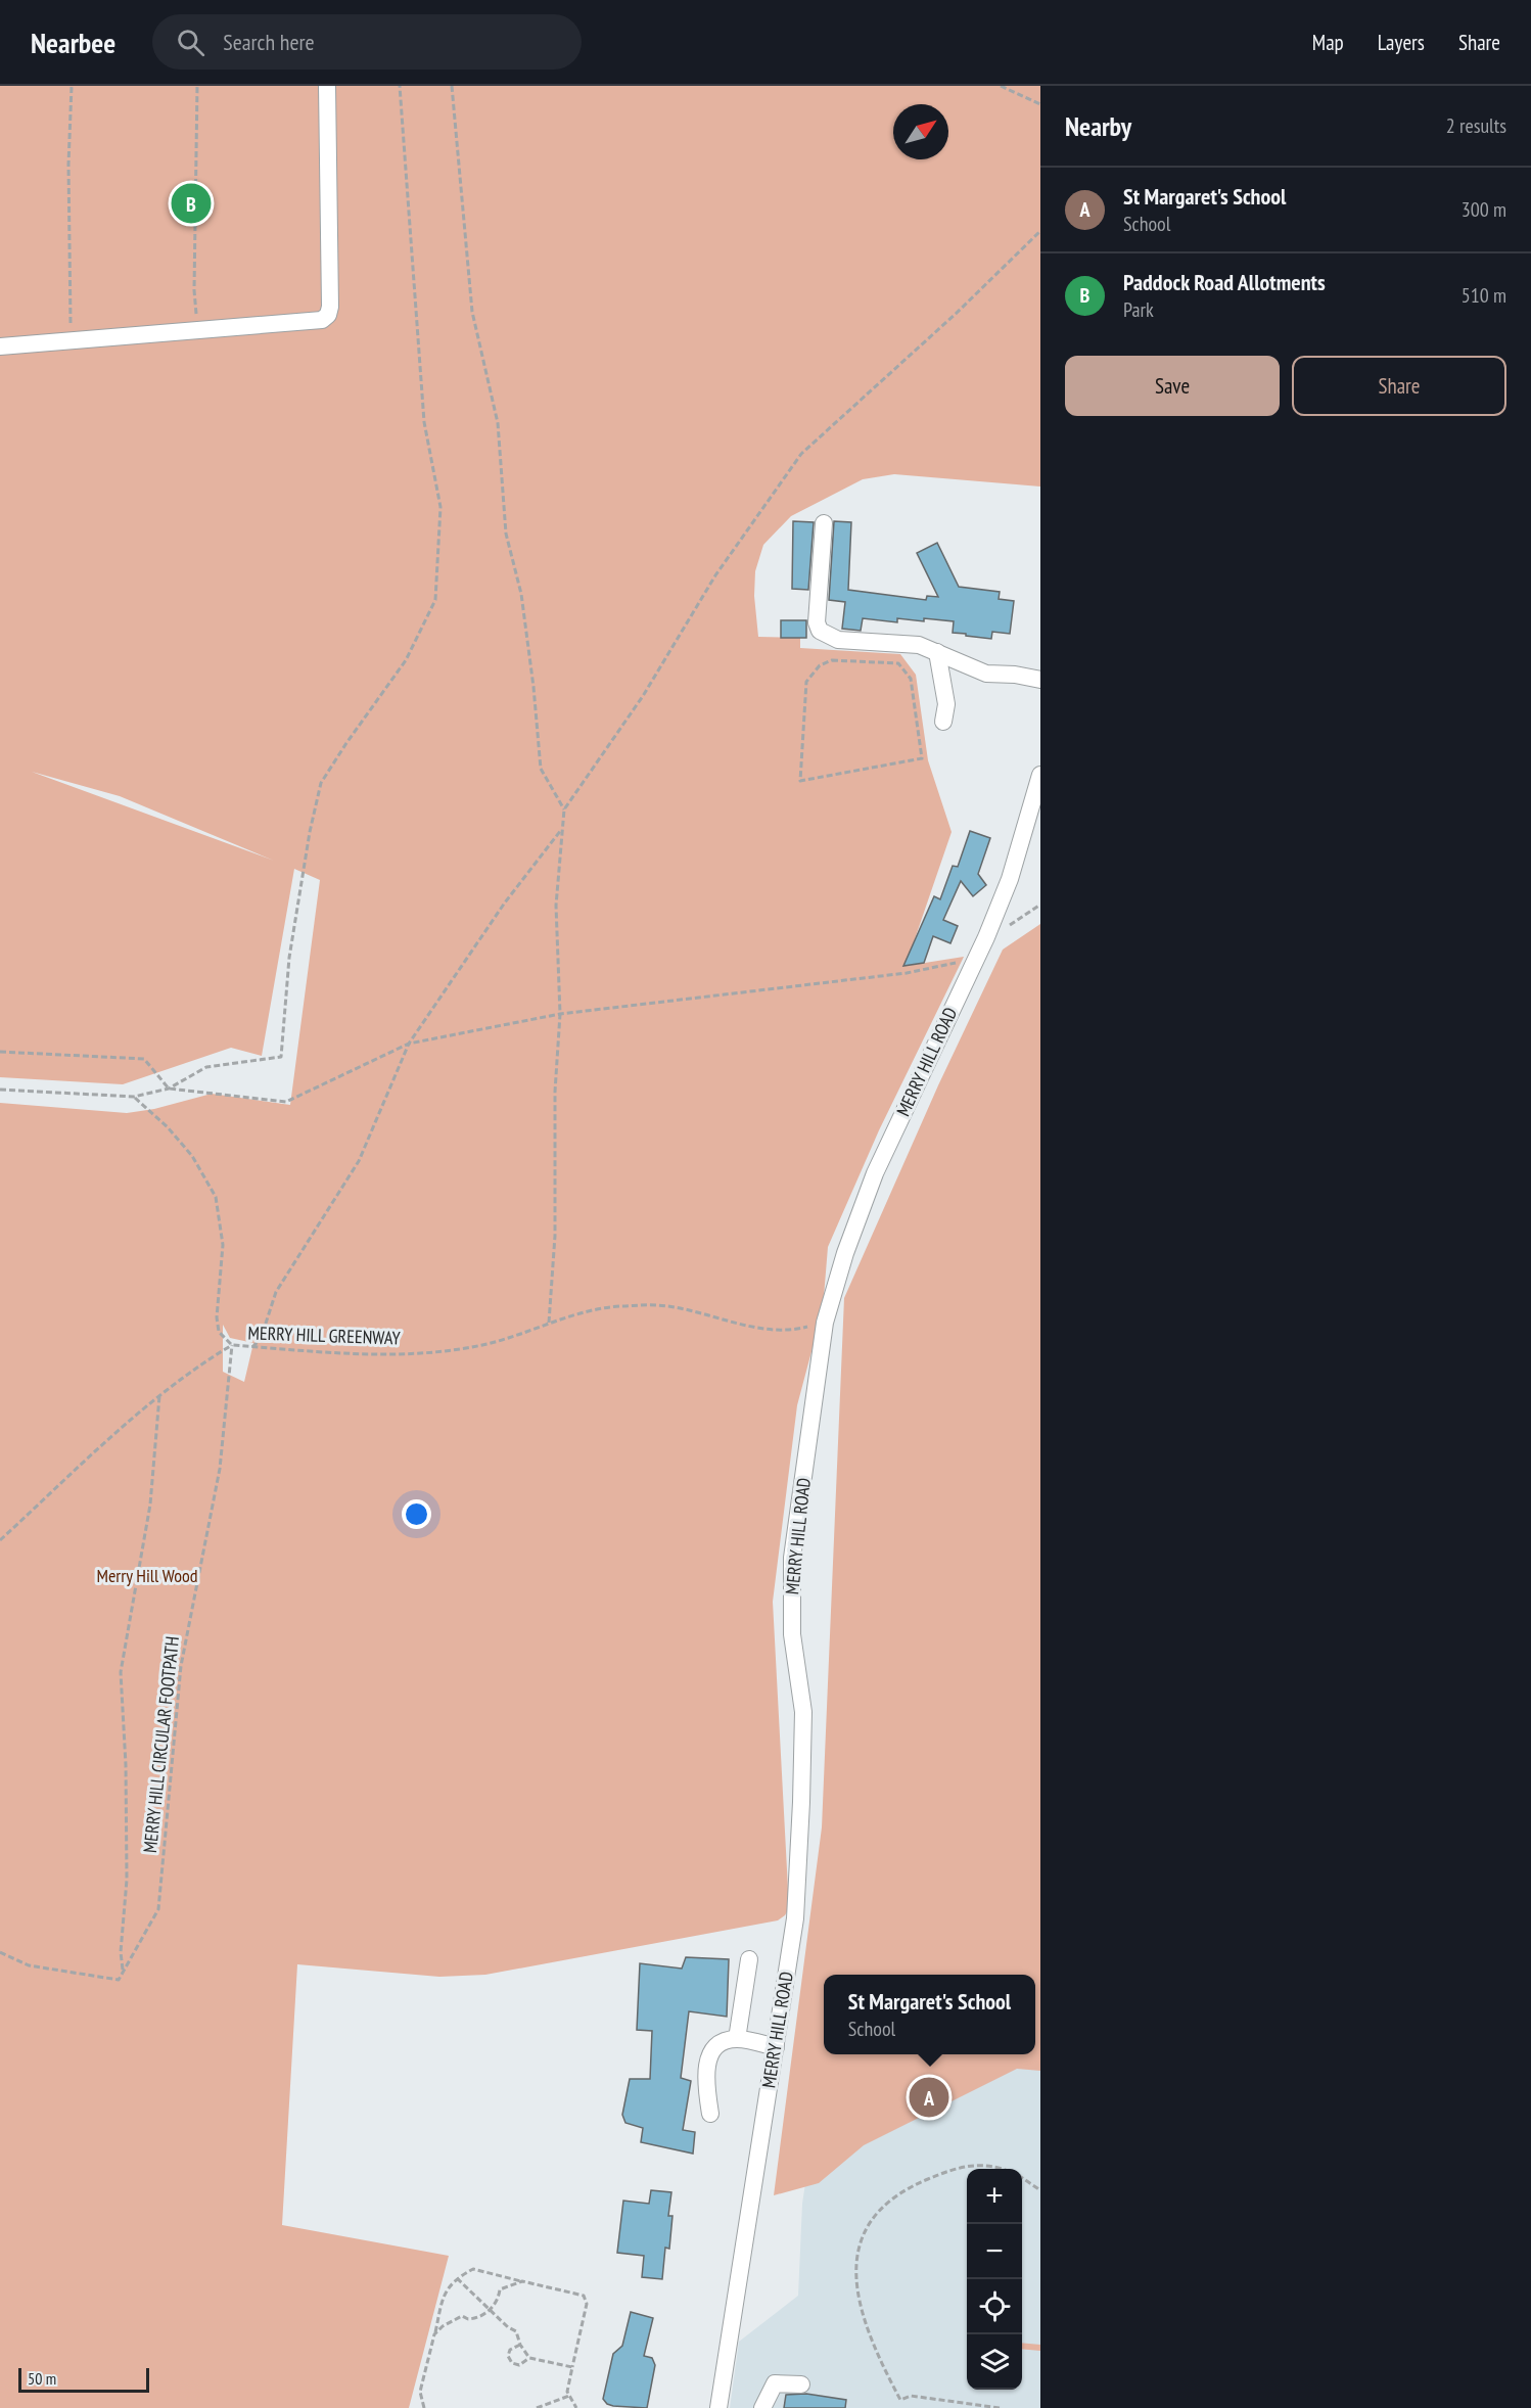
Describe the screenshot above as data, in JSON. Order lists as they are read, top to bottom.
{
  "streets": {
    "street": ["MERRY HILL ROAD"],
    "path": ["MERRY HILL GREENWAY", "MERRY HILL CIRCULAR FOOTPATH"]
  },
  "crossings": [
    ["MERRY HILL ROAD", "MERRY HILL GREENWAY"],
    ["MERRY HILL GREENWAY", "MERRY HILL CIRCULAR FOOTPATH"]
  ],
  "parks": ["Merry Hill Wood"],
  "scale_bar": "50 m",
  "north": "top right",
  "page": {
    "header": "Nearbee",
    "search": "Search here",
    "nav": ["Map", "Layers", "Share"],
    "heading": ["Nearby", "2 results"],
    "list": [
      {
        "mark": "A",
        "name": "St Margaret's School",
        "note": "School",
        "value": "300 m"
      },
      {
        "mark": "B",
        "name": "Paddock Road Allotments",
        "note": "Park",
        "value": "510 m"
      }
    ],
    "pins": ["B", "A"],
    "buttons": ["Save", "Share"],
    "popup": ["St Margaret's School", "School"],
    "map_buttons": ["+", "−"],
    "scale": "50 m"
  }
}
